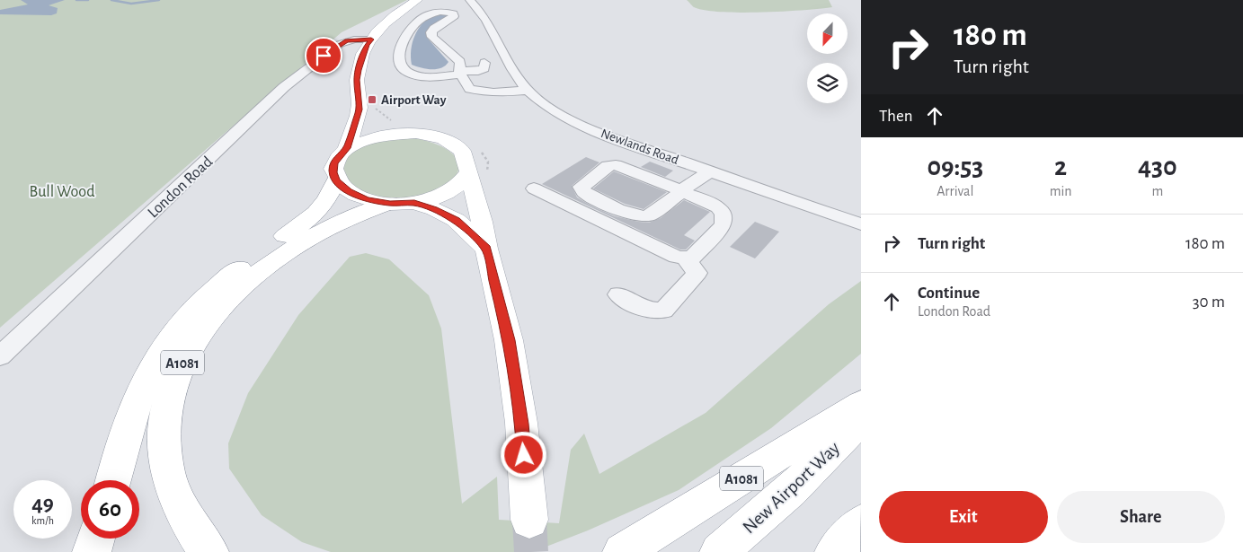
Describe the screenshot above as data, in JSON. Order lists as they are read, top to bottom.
{
  "streets": {
    "main road": ["A1081", "New Airport Way"],
    "street": ["Newlands Road", "London Road"]
  },
  "parks": ["Bull Wood"],
  "places": {
    "transit": ["Airport Way"]
  },
  "north": "bottom",
  "page": {
    "turn": ["180 m", "Turn right"],
    "then": "Then",
    "eta": [
      "09:53",
      "Arrival",
      "2",
      "min",
      "430",
      "m"
    ],
    "list": [
      {
        "name": "Turn right",
        "value": "180 m"
      },
      {
        "name": "Continue",
        "note": "London Road",
        "value": "30 m"
      }
    ],
    "speed": "49 km/h",
    "limit": "60",
    "buttons": ["Exit", "Share"]
  }
}
